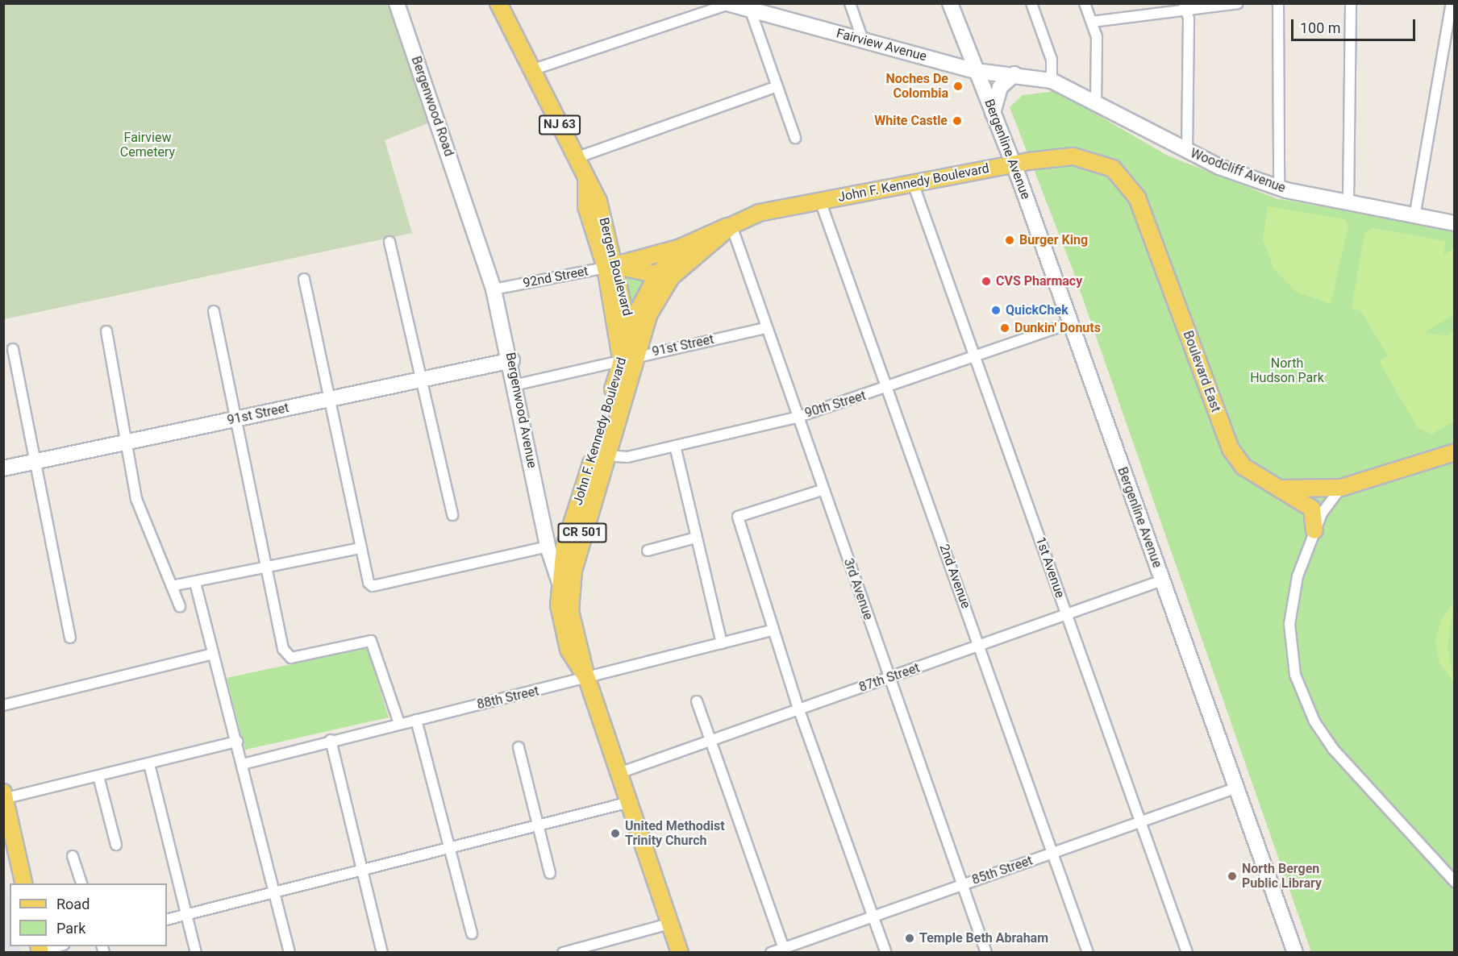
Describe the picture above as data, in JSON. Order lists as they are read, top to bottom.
{
  "streets": {
    "main road": [
      "NJ 63",
      "John F. Kennedy Boulevard",
      "Bergen Boulevard",
      "Boulevard East",
      "CR 501"
    ],
    "street": [
      "Fairview Avenue",
      "Bergenwood Road",
      "Bergenline Avenue",
      "Woodcliff Avenue",
      "92nd Street",
      "91st Street",
      "90th Street",
      "Bergenwood Avenue",
      "1st Avenue",
      "2nd Avenue",
      "3rd Avenue",
      "87th Street",
      "88th Street",
      "85th Street"
    ]
  },
  "crossings": [
    ["Fairview Avenue", "Bergenline Avenue"],
    ["Fairview Avenue", "Woodcliff Avenue"],
    ["Bergenwood Road", "Bergenwood Avenue"],
    ["Bergenline Avenue", "John F. Kennedy Boulevard"],
    ["Bergenline Avenue", "Boulevard East"],
    ["Bergenline Avenue", "90th Street"],
    ["Bergenline Avenue", "87th Street"],
    ["Bergenline Avenue", "85th Street"],
    ["John F. Kennedy Boulevard", "Bergen Boulevard"],
    ["John F. Kennedy Boulevard", "91st Street"],
    ["John F. Kennedy Boulevard", "Boulevard East"],
    ["John F. Kennedy Boulevard", "90th Street"],
    ["John F. Kennedy Boulevard", "Bergenwood Avenue"],
    ["John F. Kennedy Boulevard", "1st Avenue"],
    ["John F. Kennedy Boulevard", "2nd Avenue"],
    ["John F. Kennedy Boulevard", "3rd Avenue"],
    ["John F. Kennedy Boulevard", "87th Street"],
    ["John F. Kennedy Boulevard", "88th Street"],
    ["Bergen Boulevard", "92nd Street"],
    ["Bergen Boulevard", "91st Street"],
    ["92nd Street", "Bergenwood Avenue"],
    ["91st Street", "Bergenwood Avenue"],
    ["91st Street", "3rd Avenue"],
    ["90th Street", "1st Avenue"],
    ["90th Street", "2nd Avenue"],
    ["90th Street", "3rd Avenue"],
    ["1st Avenue", "87th Street"],
    ["1st Avenue", "85th Street"],
    ["2nd Avenue", "87th Street"],
    ["2nd Avenue", "85th Street"],
    ["3rd Avenue", "87th Street"],
    ["3rd Avenue", "85th Street"]
  ],
  "parks": ["Fairview Cemetery", "North Hudson Park"],
  "places": [
    "Noches De Colombia",
    "White Castle",
    "Burger King",
    "CVS Pharmacy",
    "QuickChek",
    "Dunkin' Donuts",
    "United Methodist Trinity Church",
    "North Bergen Public Library",
    "Temple Beth Abraham"
  ],
  "legend": ["Road", "Park"],
  "scale_bar": "100 m"
}
